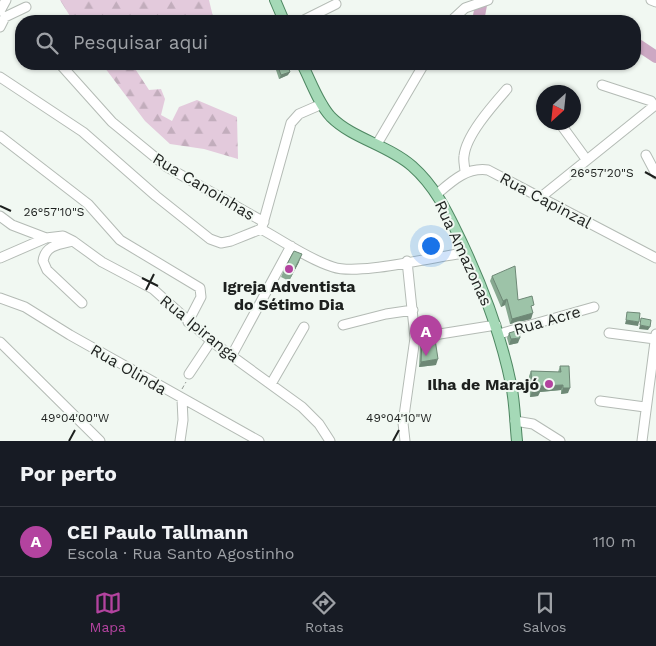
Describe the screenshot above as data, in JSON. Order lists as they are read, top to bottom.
{
  "streets": {
    "main road": ["Rua Amazonas"],
    "street": [
      "Rua Canoinhas",
      "Rua Capinzal",
      "Rua Acre",
      "Rua Ipiranga",
      "Rua Olinda"
    ]
  },
  "crossings": [
    ["Rua Canoinhas", "Rua Amazonas"],
    ["Rua Amazonas", "Rua Acre"]
  ],
  "places": ["Igreja Adventista do Sétimo Dia", "Ilha de Marajó"],
  "north": "bottom left",
  "page": {
    "search": "Pesquisar aqui",
    "pins": "A",
    "heading": "Por perto",
    "list": [
      {
        "mark": "A",
        "name": "CEI Paulo Tallmann",
        "note": "Escola · Rua Santo Agostinho",
        "value": "110 m"
      }
    ],
    "nav": ["Mapa", "Rotas", "Salvos"]
  },
  "coordinates": [
    "26°57'20\"S",
    "26°57'10\"S",
    "49°04'00\"W",
    "49°04'10\"W"
  ]
}
